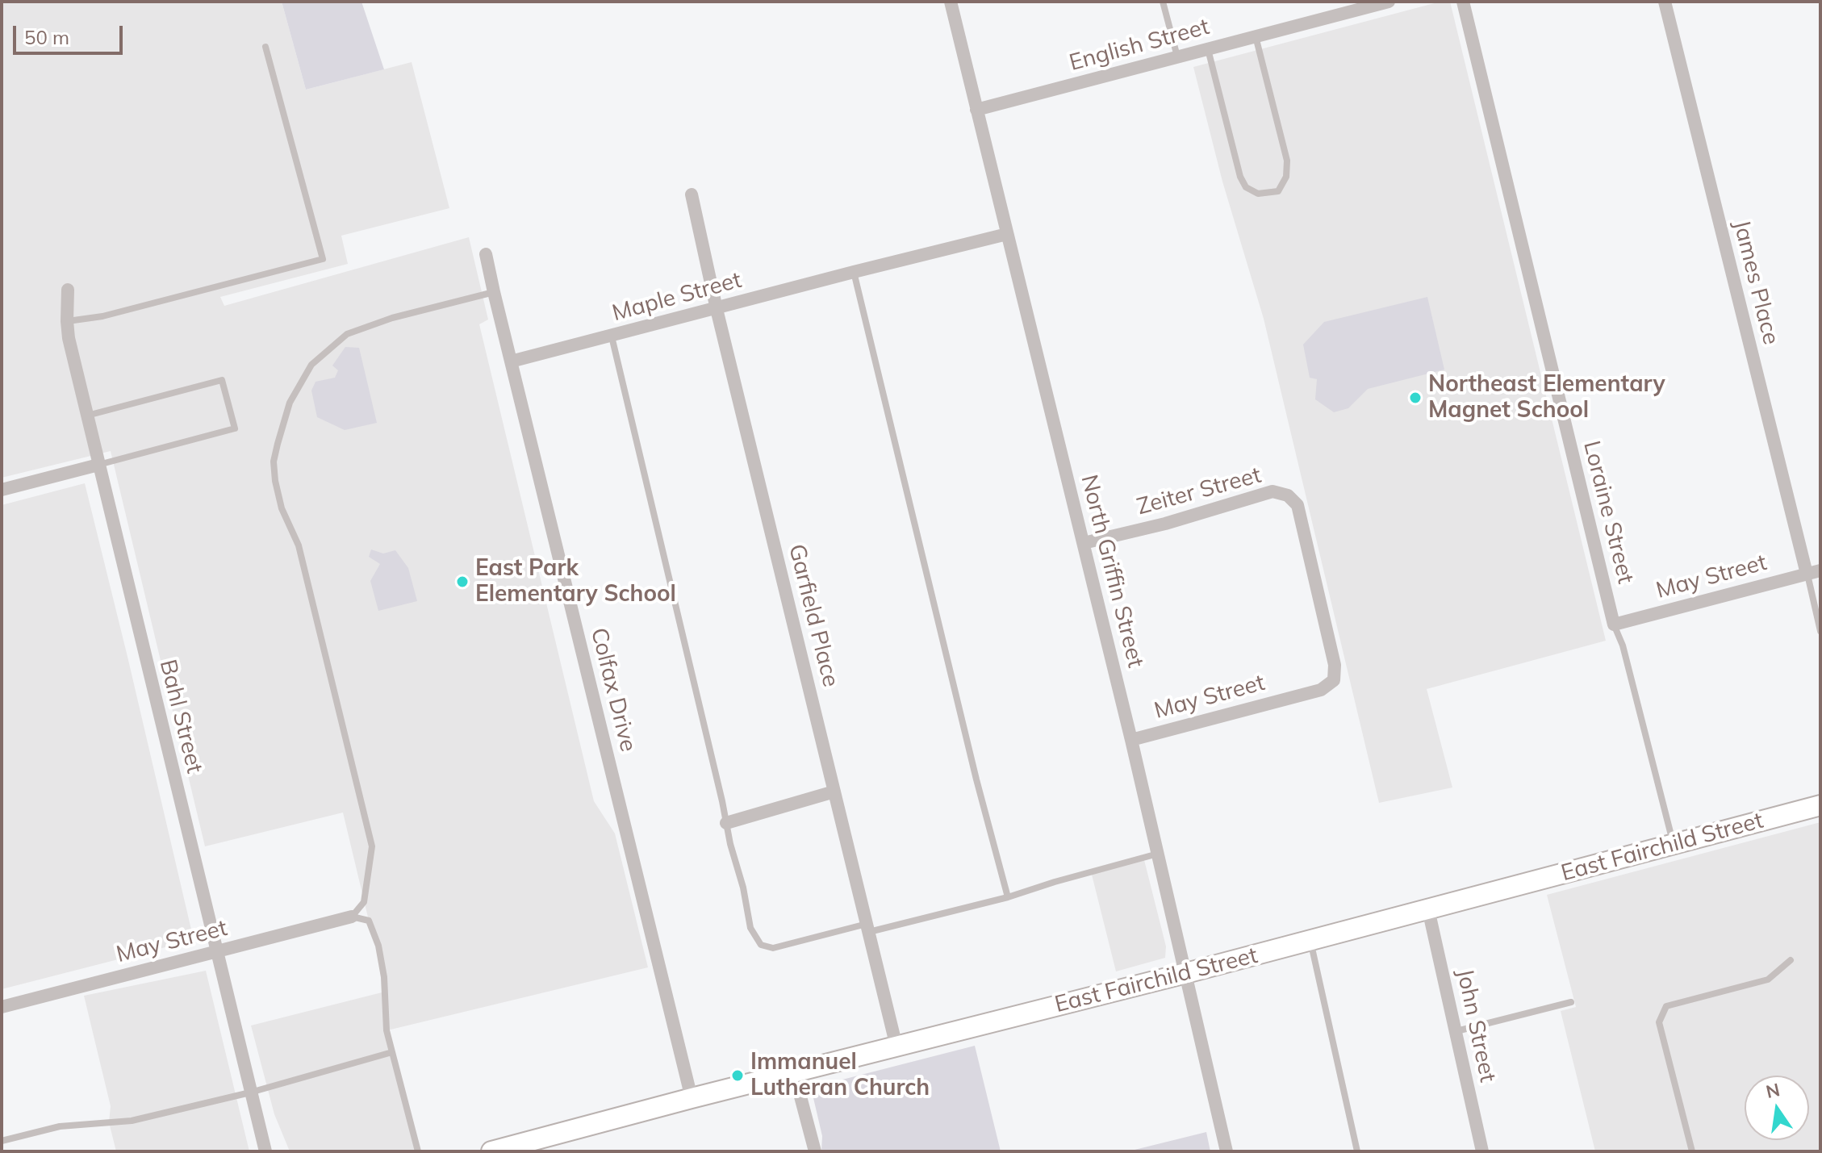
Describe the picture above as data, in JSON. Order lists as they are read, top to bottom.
{
  "streets": {
    "street": [
      "English Street",
      "James Place",
      "Maple Street",
      "Zeiter Street",
      "Loraine Street",
      "North Griffin Street",
      "May Street",
      "Garfield Place",
      "Colfax Drive",
      "Bahl Street",
      "East Fairchild Street",
      "John Street"
    ]
  },
  "crossings": [
    ["English Street", "North Griffin Street"],
    ["James Place", "May Street"],
    ["Maple Street", "North Griffin Street"],
    ["Maple Street", "Garfield Place"],
    ["Maple Street", "Colfax Drive"],
    ["Zeiter Street", "North Griffin Street"],
    ["Zeiter Street", "May Street"],
    ["Loraine Street", "May Street"],
    ["Loraine Street", "East Fairchild Street"],
    ["North Griffin Street", "May Street"],
    ["North Griffin Street", "East Fairchild Street"],
    ["May Street", "Bahl Street"],
    ["Garfield Place", "East Fairchild Street"],
    ["Colfax Drive", "East Fairchild Street"],
    ["East Fairchild Street", "John Street"]
  ],
  "places": ["Northeast Elementary Magnet School", "East Park Elementary School", "Immanuel Lutheran Church"],
  "scale_bar": "50 m",
  "north": "top"
}
